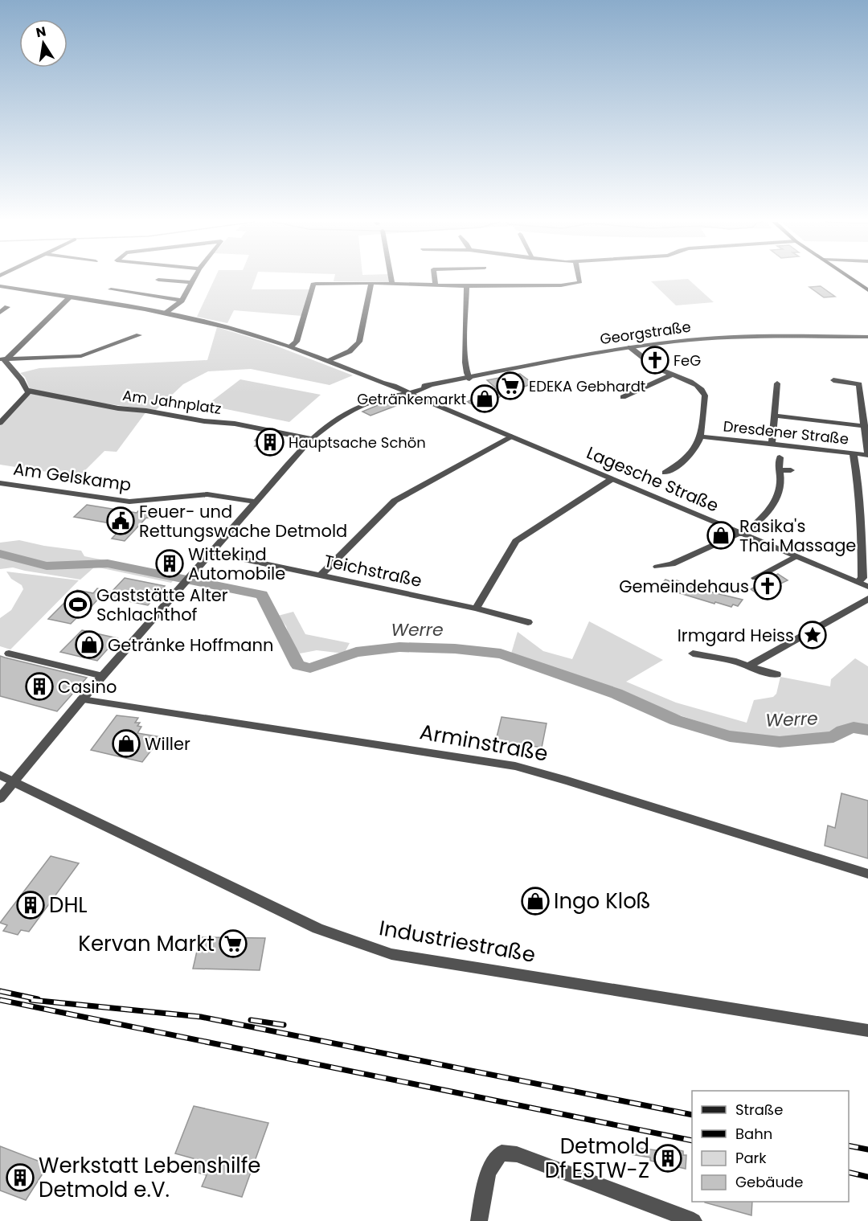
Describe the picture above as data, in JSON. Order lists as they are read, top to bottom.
{
  "streets": {
    "street": [
      "Georgstraße",
      "Am Jahnplatz",
      "Dresdener Straße",
      "Am Gelskamp",
      "Lagesche Straße",
      "Teichstraße",
      "Arminstraße",
      "Industriestraße"
    ]
  },
  "crossings": [
    ["Georgstraße", "Am Jahnplatz"],
    ["Georgstraße", "Am Gelskamp"],
    ["Georgstraße", "Lagesche Straße"],
    ["Georgstraße", "Teichstraße"],
    ["Georgstraße", "Arminstraße"],
    ["Georgstraße", "Industriestraße"]
  ],
  "water": ["Werre"],
  "places": {
    "church": ["FeG", "Gemeindehaus"],
    "supermarket": ["EDEKA Gebhardt", "Kervan Markt"],
    "shop": [
      "Getränkemarkt",
      "Rasika's Thai Massage",
      "Getränke Hoffmann",
      "Willer",
      "Ingo Kloß"
    ],
    "building": [
      "Hauptsache Schön",
      "Wittekind Automobile",
      "Casino",
      "DHL",
      "Detmold Df ESTW-Z",
      "Werkstatt Lebenshilfe Detmold e.V."
    ],
    "public building": ["Feuer- und Rettungswache Detmold"],
    "sports": ["Gaststätte Alter Schlachthof"],
    "place": ["Irmgard Heiss"]
  },
  "legend": [
    "Straße",
    "Bahn",
    "Park",
    "Gebäude"
  ],
  "north": "top"
}
